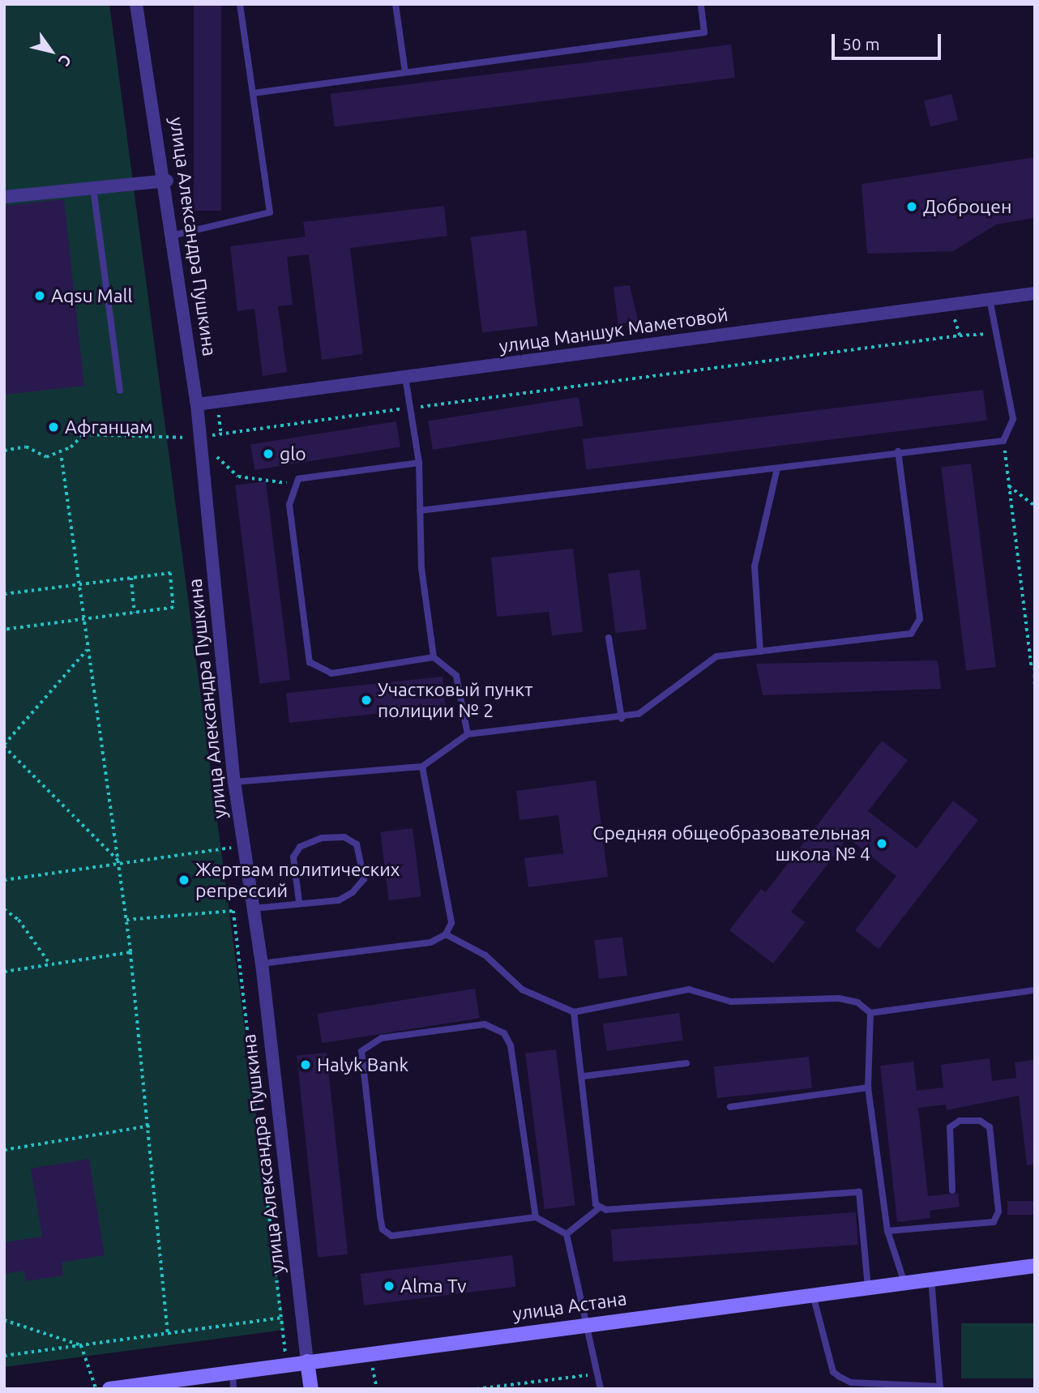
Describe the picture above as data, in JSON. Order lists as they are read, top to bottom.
{
  "streets": {
    "street": ["улица Александра Пушкина", "улица Маншук Маметовой", "улица Астана"]
  },
  "crossings": [
    ["улица Александра Пушкина", "улица Маншук Маметовой"],
    ["улица Александра Пушкина", "улица Астана"]
  ],
  "places": [
    "Доброцен",
    "Аqsu Mall",
    "Афганцам",
    "glo",
    "Участковый пункт полиции № 2",
    "Средняя общеобразовательная школа № 4",
    "Жертвам политических репрессий",
    "Halyk Bank",
    "Alma Tv"
  ],
  "scale_bar": "50 m",
  "north": "bottom right"
}
